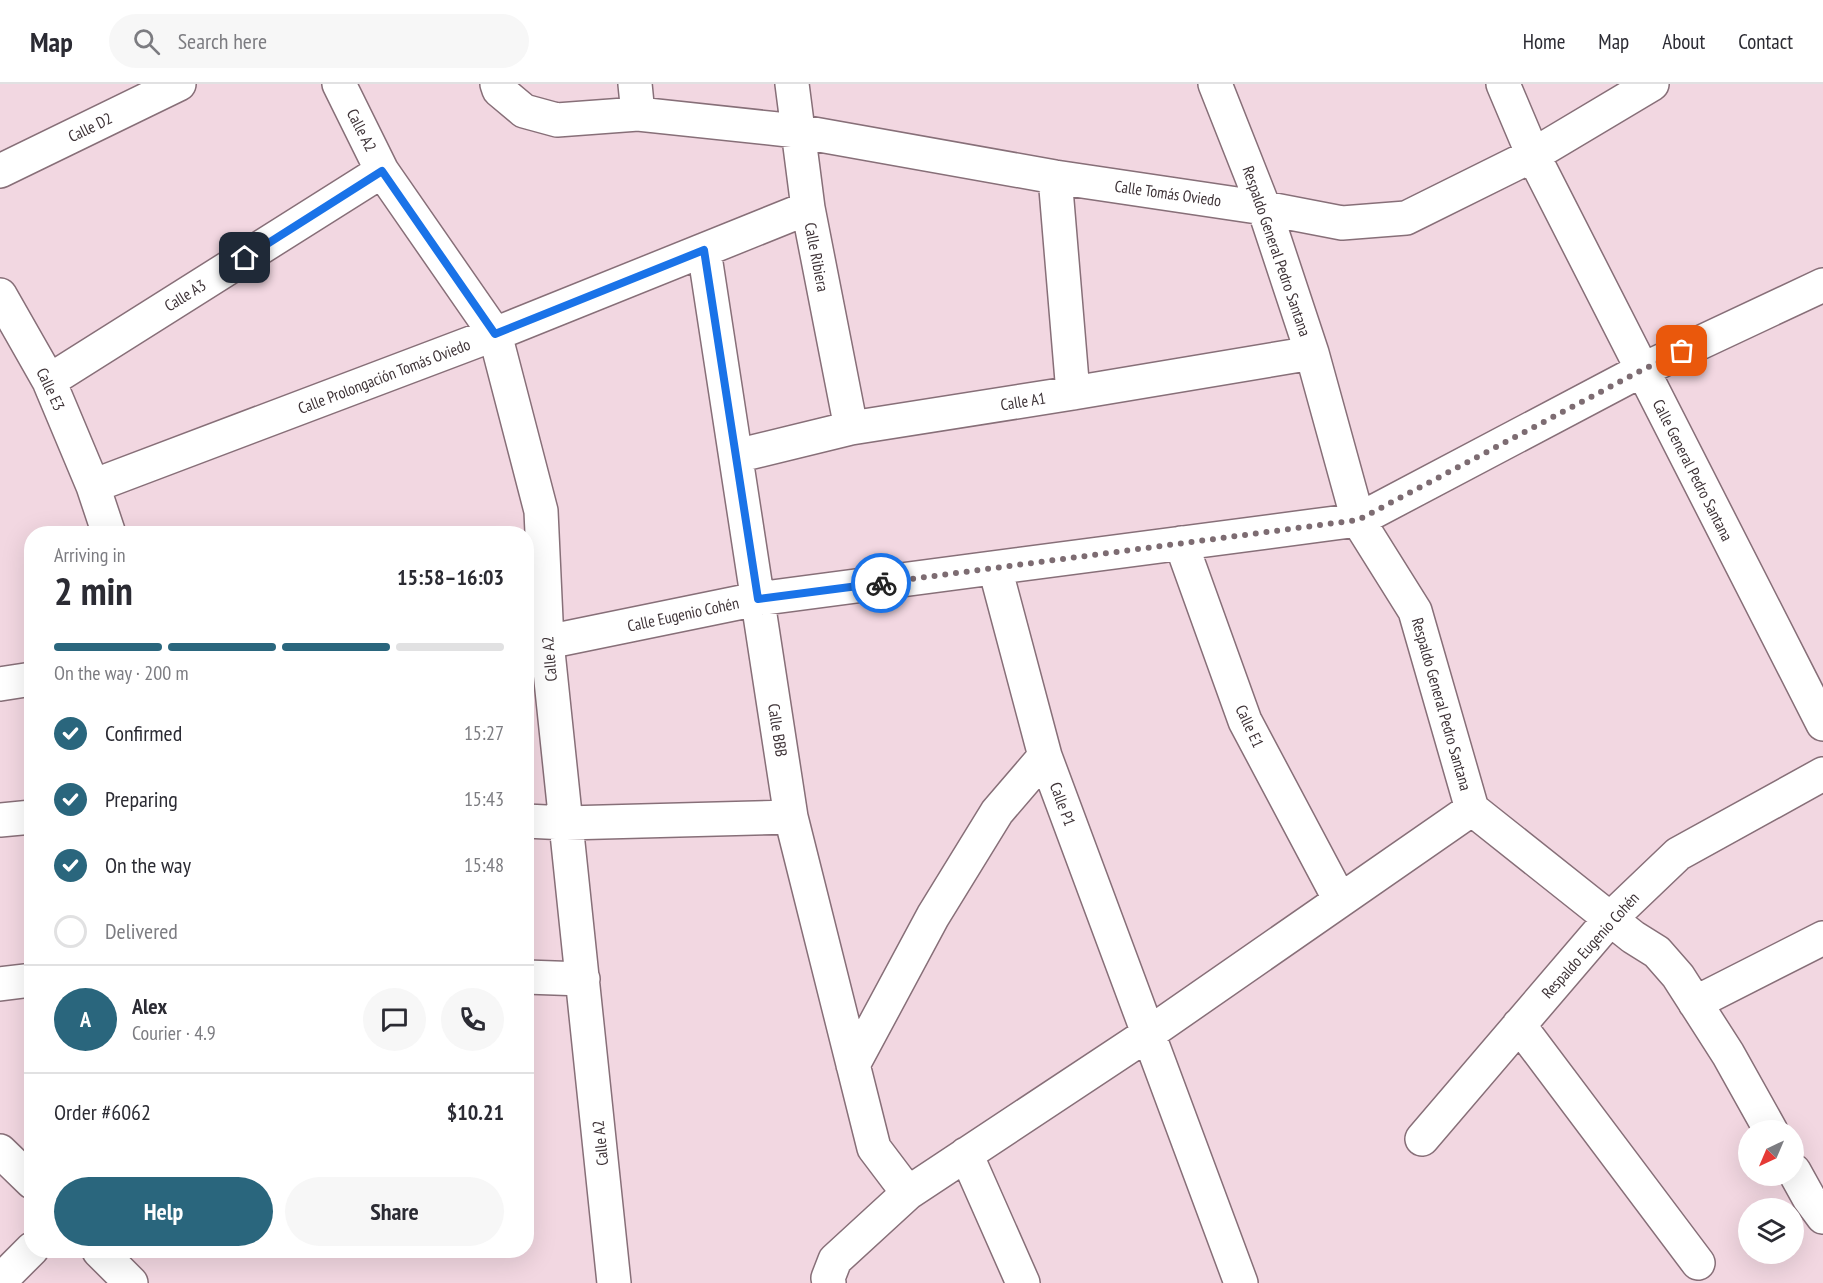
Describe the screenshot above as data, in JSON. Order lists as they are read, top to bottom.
{
  "streets": {
    "street": [
      "Calle D2",
      "Calle A2",
      "Calle Tomás Oviedo",
      "Respaldo General Pedro Santana",
      "Calle Ribiera",
      "Calle A3",
      "Calle Prolongación Tomás Oviedo",
      "Calle E3",
      "Calle A1",
      "Calle General Pedro Santana",
      "Calle Eugenio Cohén",
      "Calle E1",
      "Calle BBB",
      "Calle P1",
      "Respaldo Eugenio Cohén"
    ]
  },
  "crossings": [
    ["Calle A2", "Calle A3"],
    ["Calle A2", "Calle Prolongación Tomás Oviedo"],
    ["Calle A2", "Calle Eugenio Cohén"],
    ["Calle Tomás Oviedo", "Respaldo General Pedro Santana"],
    ["Calle Tomás Oviedo", "Calle Ribiera"],
    ["Calle Tomás Oviedo", "Calle General Pedro Santana"],
    ["Respaldo General Pedro Santana", "Calle A1"],
    ["Respaldo General Pedro Santana", "Calle Eugenio Cohén"],
    ["Respaldo General Pedro Santana", "Respaldo Eugenio Cohén"],
    ["Calle Ribiera", "Calle Prolongación Tomás Oviedo"],
    ["Calle Ribiera", "Calle A1"],
    ["Calle A3", "Calle E3"],
    ["Calle Prolongación Tomás Oviedo", "Calle E3"],
    ["Calle Prolongación Tomás Oviedo", "Calle BBB"],
    ["Calle A1", "Calle BBB"],
    ["Calle General Pedro Santana", "Calle Eugenio Cohén"],
    ["Calle Eugenio Cohén", "Calle E1"],
    ["Calle Eugenio Cohén", "Calle BBB"],
    ["Calle Eugenio Cohén", "Calle P1"]
  ],
  "north": "bottom left",
  "page": {
    "header": "Map",
    "search": "Search here",
    "nav": [
      "Home",
      "Map",
      "About",
      "Contact"
    ],
    "heading": ["2 min", "Arriving in", "15:58–16:03"],
    "panel": [
      "Alex",
      "Courier · 4.9",
      "Order #6062",
      "$10.21"
    ],
    "bar": "On the way · 200 m",
    "list": [
      ["Confirmed", "15:27"],
      ["Preparing", "15:43"],
      ["On the way", "15:48"],
      "Delivered"
    ],
    "round": "A",
    "buttons": ["Help", "Share"]
  }
}
